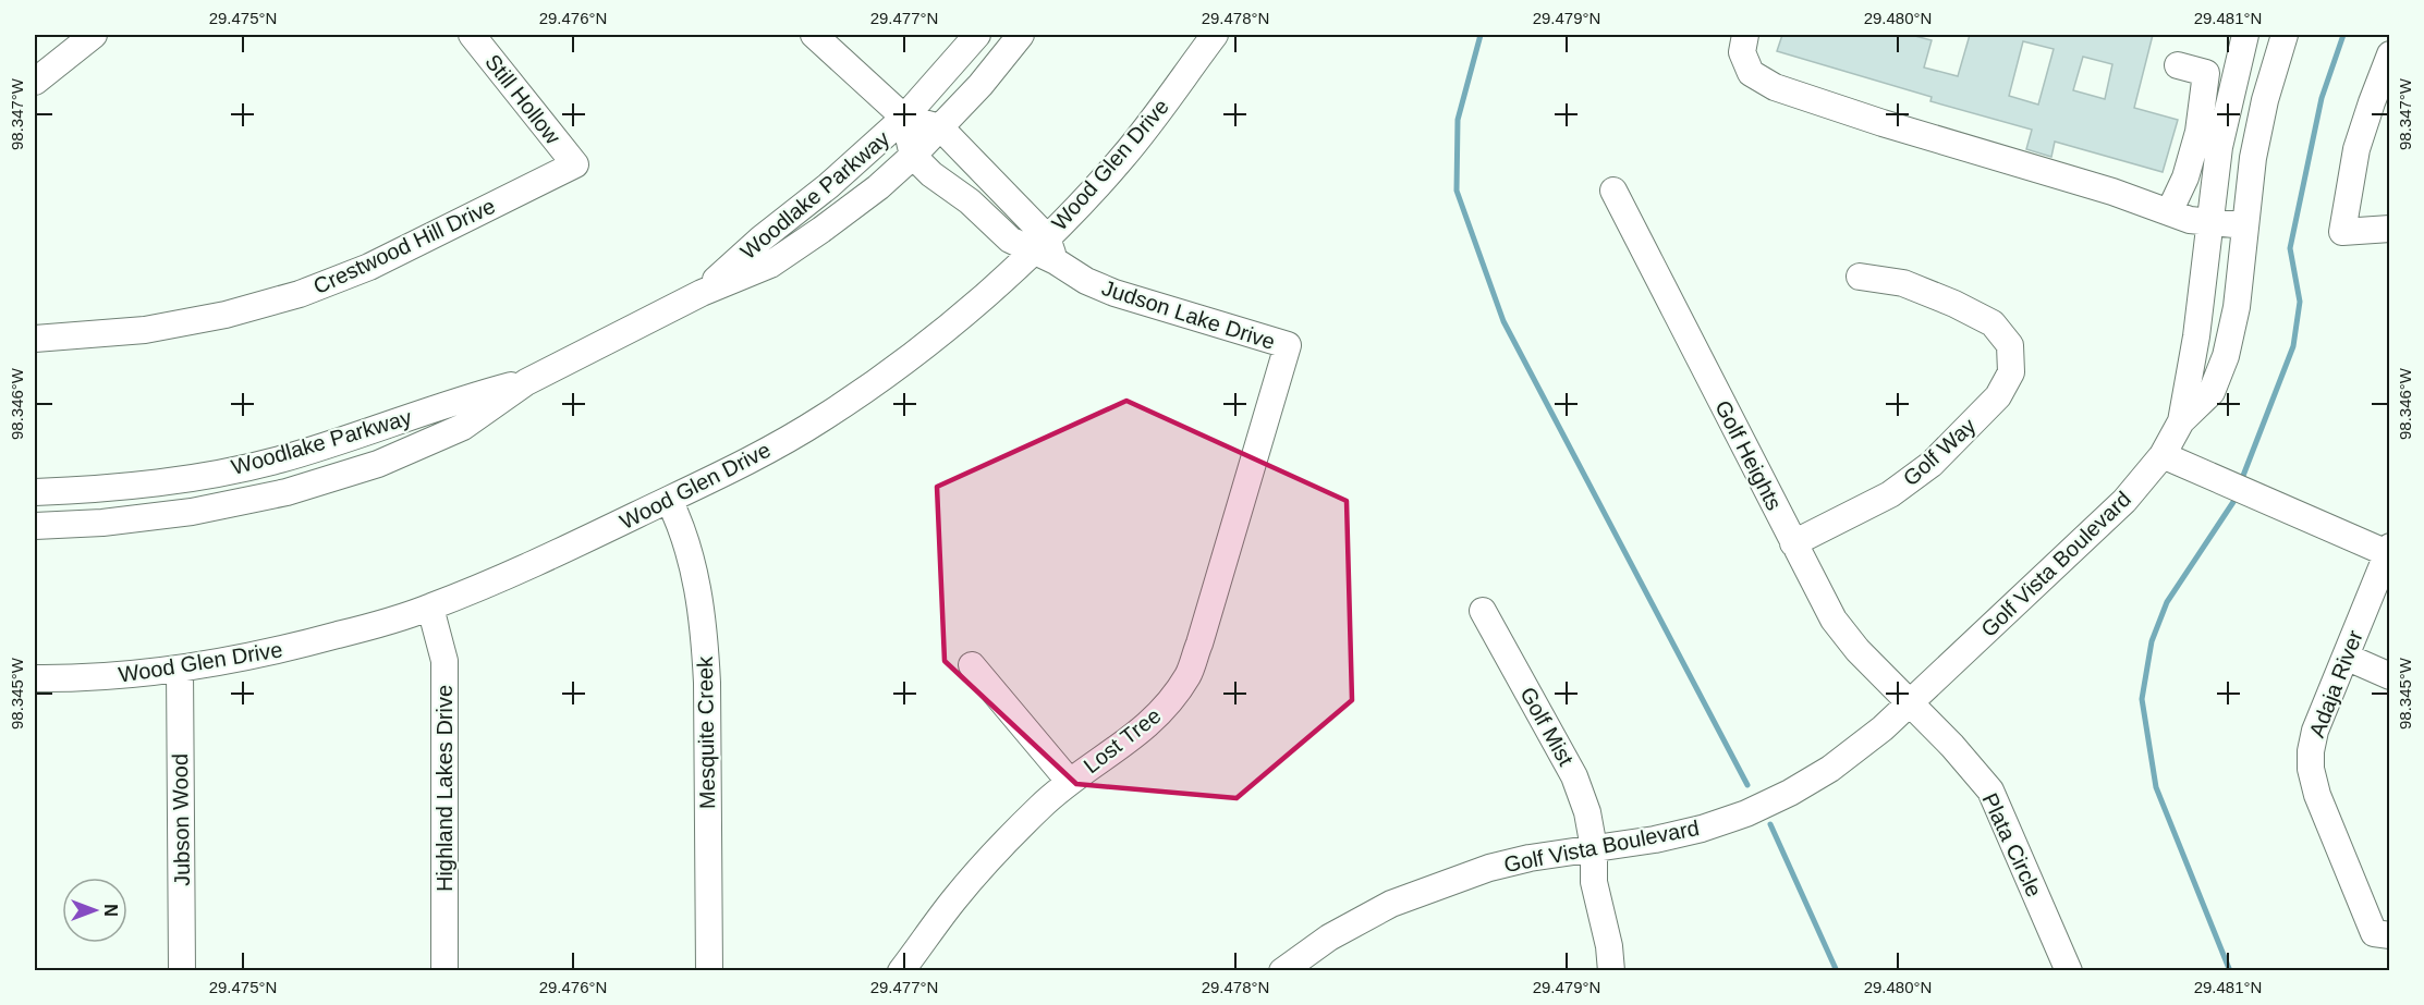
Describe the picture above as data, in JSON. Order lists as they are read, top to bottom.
{
  "streets": {
    "street": [
      "Still Hollow",
      "Wood Glen Drive",
      "Woodlake Parkway",
      "Crestwood Hill Drive",
      "Judson Lake Drive",
      "Golf Way",
      "Golf Heights",
      "Golf Vista Boulevard",
      "Adaja River",
      "Golf Mist",
      "Mesquite Creek",
      "Lost Tree",
      "Highland Lakes Drive",
      "Jubson Wood",
      "Plata Circle"
    ]
  },
  "crossings": [
    ["Still Hollow", "Crestwood Hill Drive"],
    ["Wood Glen Drive", "Judson Lake Drive"],
    ["Wood Glen Drive", "Mesquite Creek"],
    ["Wood Glen Drive", "Highland Lakes Drive"],
    ["Wood Glen Drive", "Jubson Wood"],
    ["Woodlake Parkway", "Judson Lake Drive"],
    ["Judson Lake Drive", "Lost Tree"],
    ["Golf Way", "Golf Heights"],
    ["Golf Heights", "Golf Vista Boulevard"],
    ["Golf Heights", "Plata Circle"],
    ["Golf Vista Boulevard", "Golf Mist"],
    ["Golf Vista Boulevard", "Plata Circle"]
  ],
  "north": "right",
  "coordinates": [
    "29.475°N",
    "29.476°N",
    "29.477°N",
    "29.478°N",
    "29.479°N",
    "29.480°N",
    "29.481°N",
    "98.347°W",
    "98.346°W",
    "98.345°W"
  ]
}
